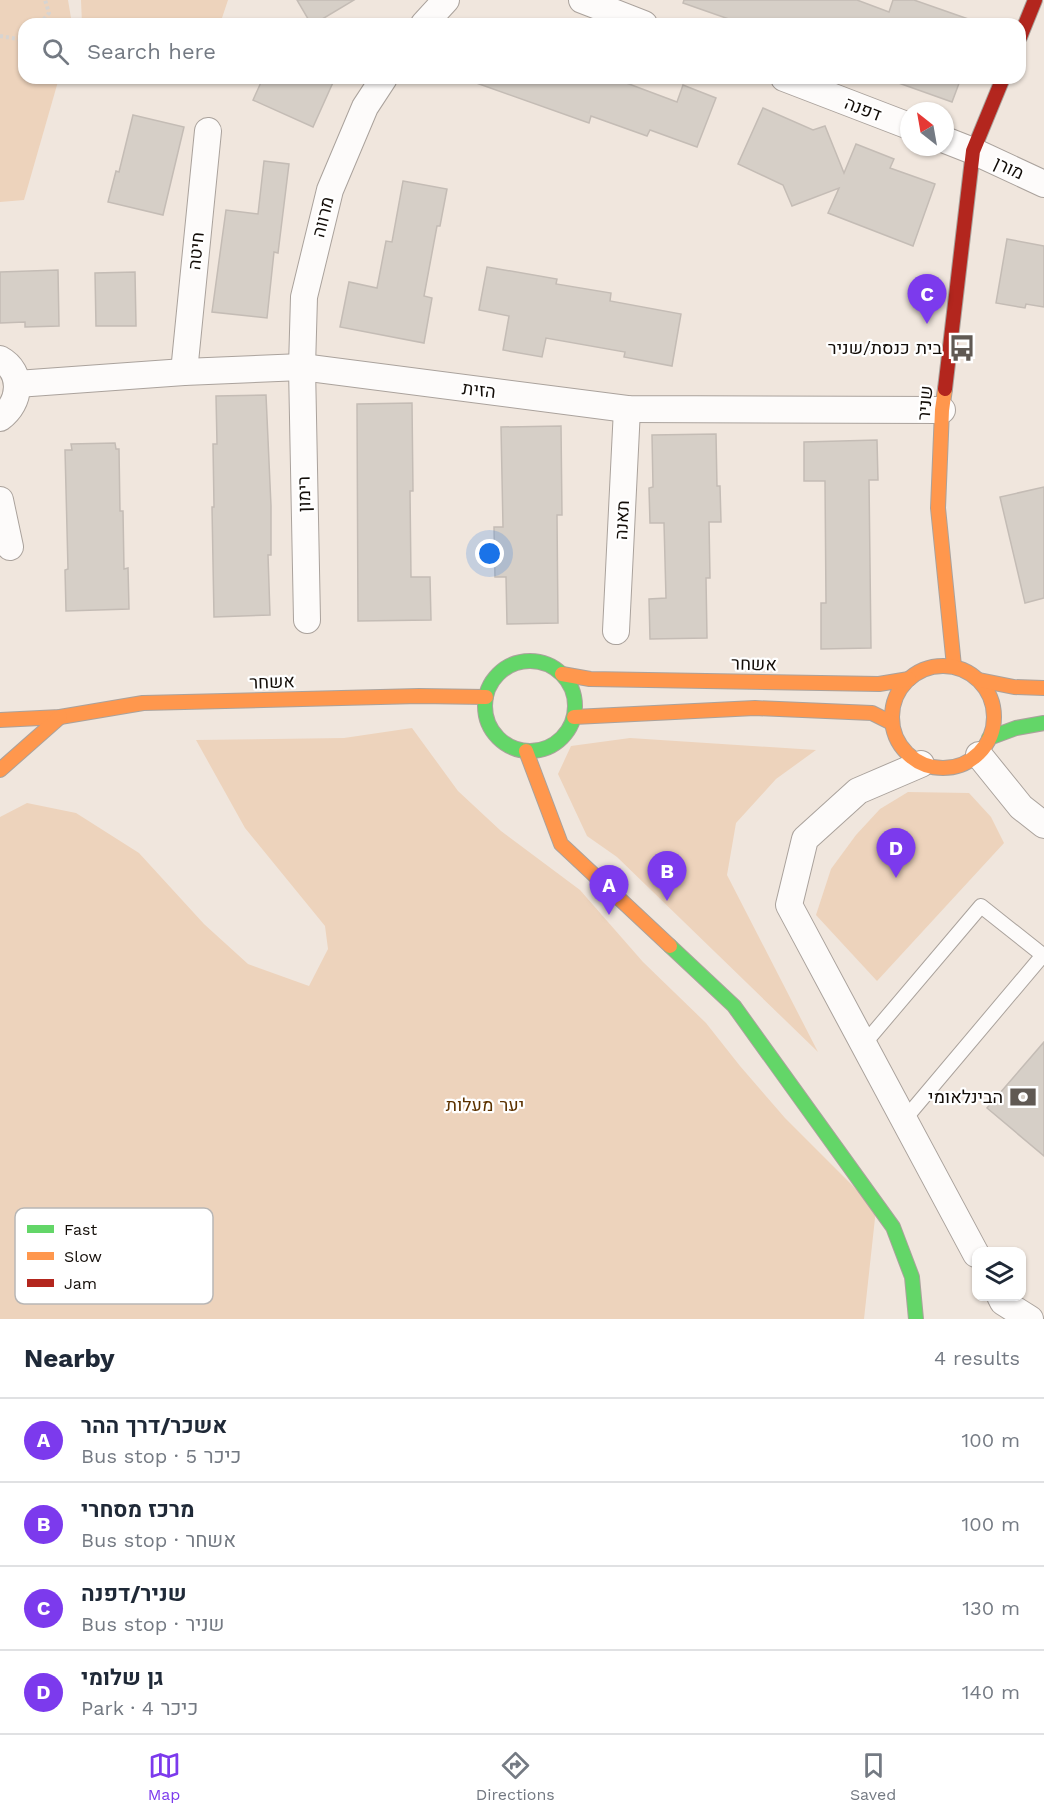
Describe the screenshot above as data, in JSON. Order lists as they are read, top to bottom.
{
  "streets": {
    "main road": ["שניר", "אשחר"],
    "street": [
      "דפנה",
      "מורן",
      "מרווה",
      "חיטה",
      "הזית",
      "רימון",
      "תאנה"
    ]
  },
  "crossings": [
    ["מורן", "שניר"],
    ["מרווה", "הזית"],
    ["מרווה", "רימון"],
    ["חיטה", "הזית"],
    ["הזית", "שניר"],
    ["הזית", "רימון"],
    ["הזית", "תאנה"],
    ["שניר", "אשחר"]
  ],
  "parks": ["יער מעלות"],
  "places": {
    "bus stop": ["בית כנסת/שניר"],
    "bank": ["הבינלאומי"]
  },
  "legend": ["Fast", "Slow", "Jam"],
  "north": "top left",
  "page": {
    "search": "Search here",
    "pins": [
      "C",
      "D",
      "B",
      "A"
    ],
    "heading": ["Nearby", "4 results"],
    "list": [
      {
        "mark": "A",
        "name": "אשכר/דרך ההר",
        "note": "Bus stop · כיכר 5",
        "value": "100 m"
      },
      {
        "mark": "B",
        "name": "מרכז מסחרי",
        "note": "Bus stop · אשחר",
        "value": "100 m"
      },
      {
        "mark": "C",
        "name": "שניר/דפנה",
        "note": "Bus stop · שניר",
        "value": "130 m"
      },
      {
        "mark": "D",
        "name": "גן שלומי",
        "note": "Park · כיכר 4",
        "value": "140 m"
      }
    ],
    "nav": ["Map", "Directions", "Saved"]
  }
}
